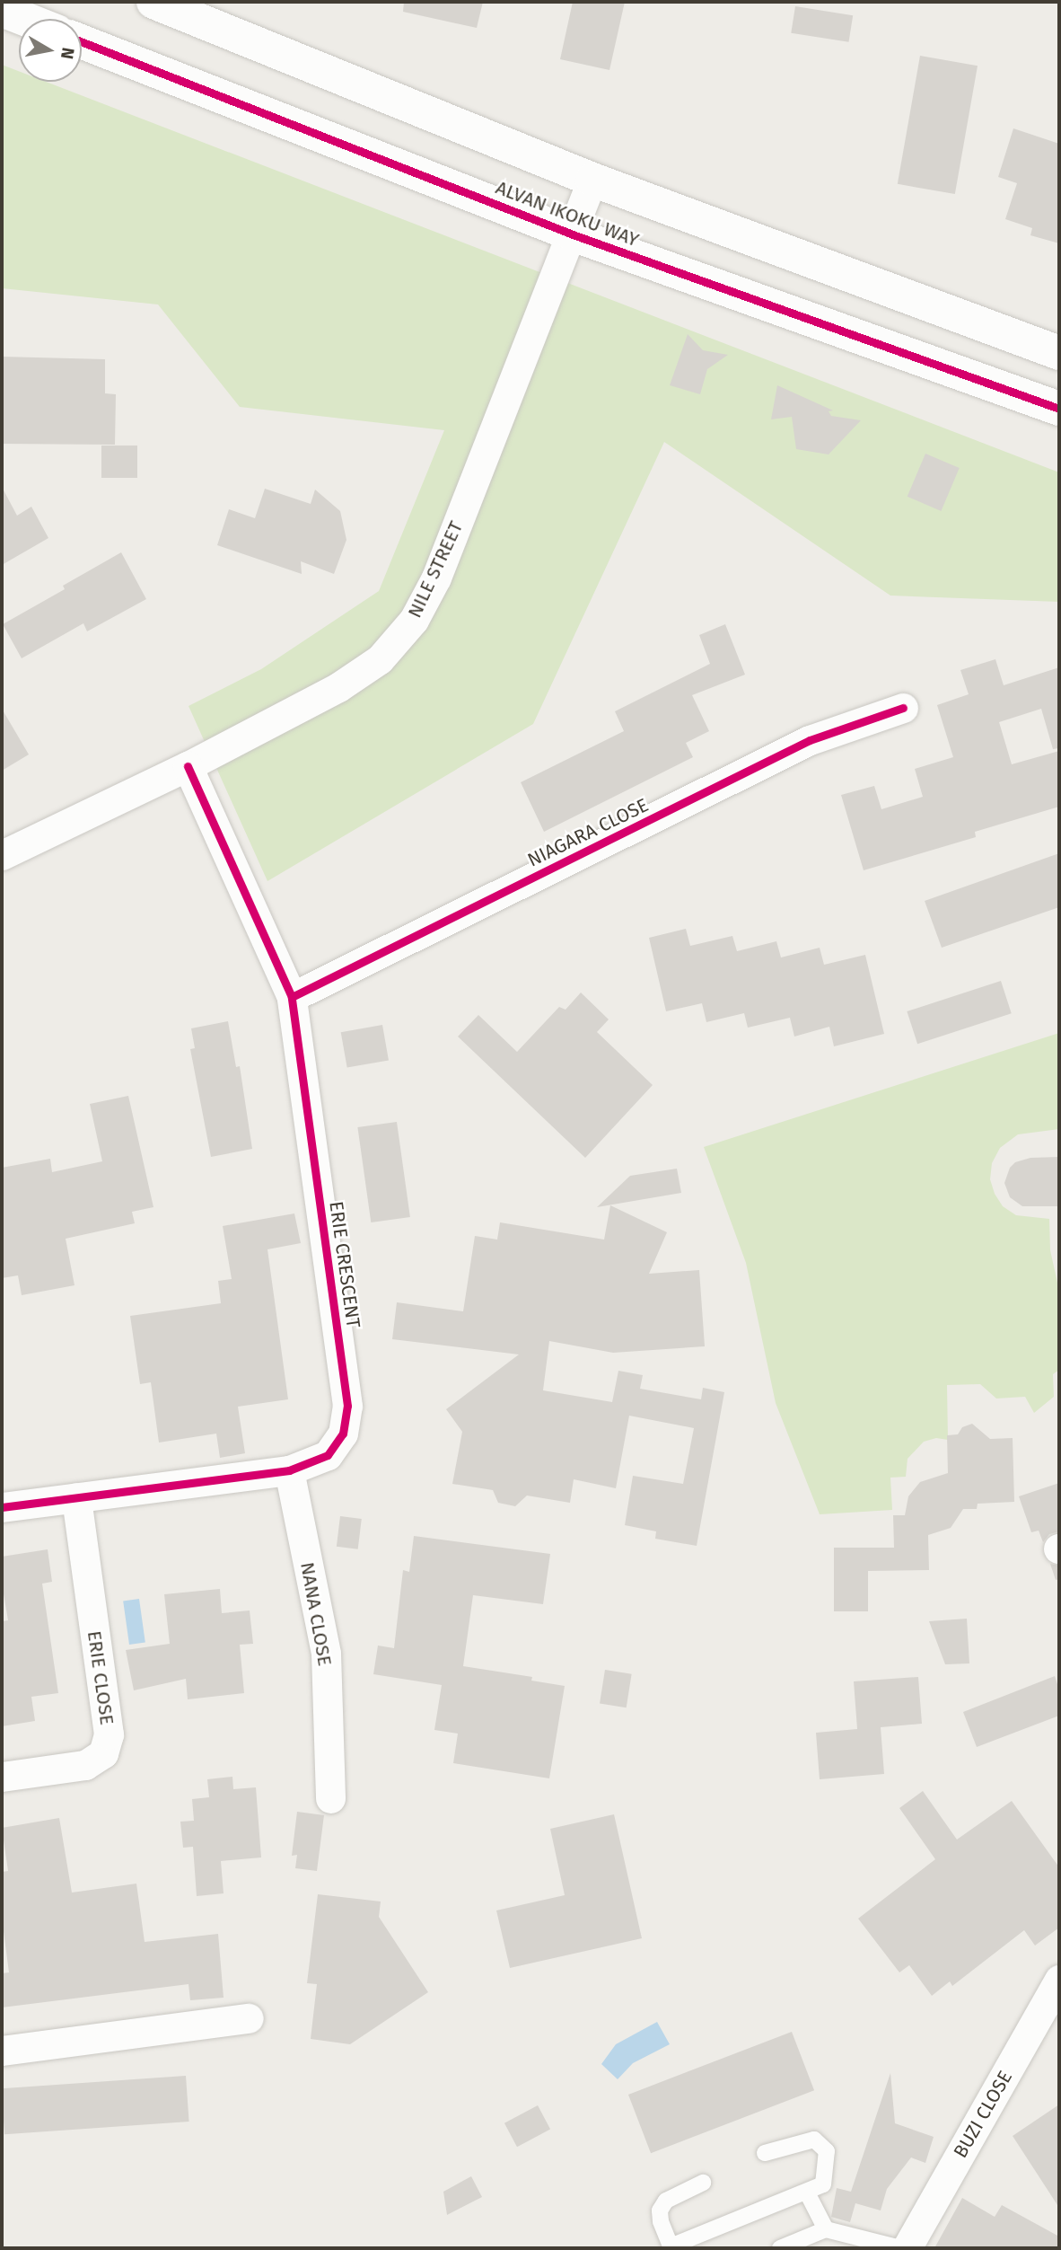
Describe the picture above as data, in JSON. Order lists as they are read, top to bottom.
{
  "streets": {
    "street": [
      "ALVAN IKOKU WAY",
      "NILE STREET",
      "NIAGARA CLOSE",
      "ERIE CRESCENT",
      "NANA CLOSE",
      "ERIE CLOSE",
      "BUZI CLOSE"
    ]
  },
  "crossings": [
    ["ALVAN IKOKU WAY", "NILE STREET"],
    ["NILE STREET", "ERIE CRESCENT"],
    ["NIAGARA CLOSE", "ERIE CRESCENT"],
    ["ERIE CRESCENT", "NANA CLOSE"],
    ["ERIE CRESCENT", "ERIE CLOSE"]
  ],
  "north": "right"
}
